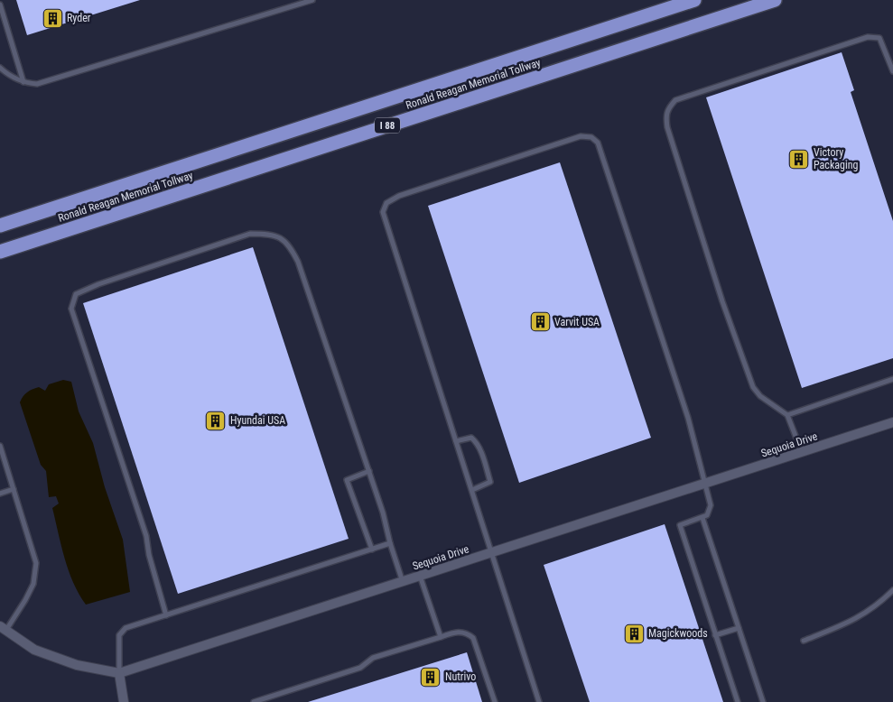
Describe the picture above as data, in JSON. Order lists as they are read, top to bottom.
{
  "streets": {
    "highway": ["Ronald Reagan Memorial Tollway", "I 88"],
    "street": ["Sequoia Drive"]
  },
  "places": {
    "building": [
      "Ryder",
      "Victory Packaging",
      "Varvit USA",
      "Hyundai USA",
      "Magickwoods",
      "Nutrivo"
    ]
  }
}
